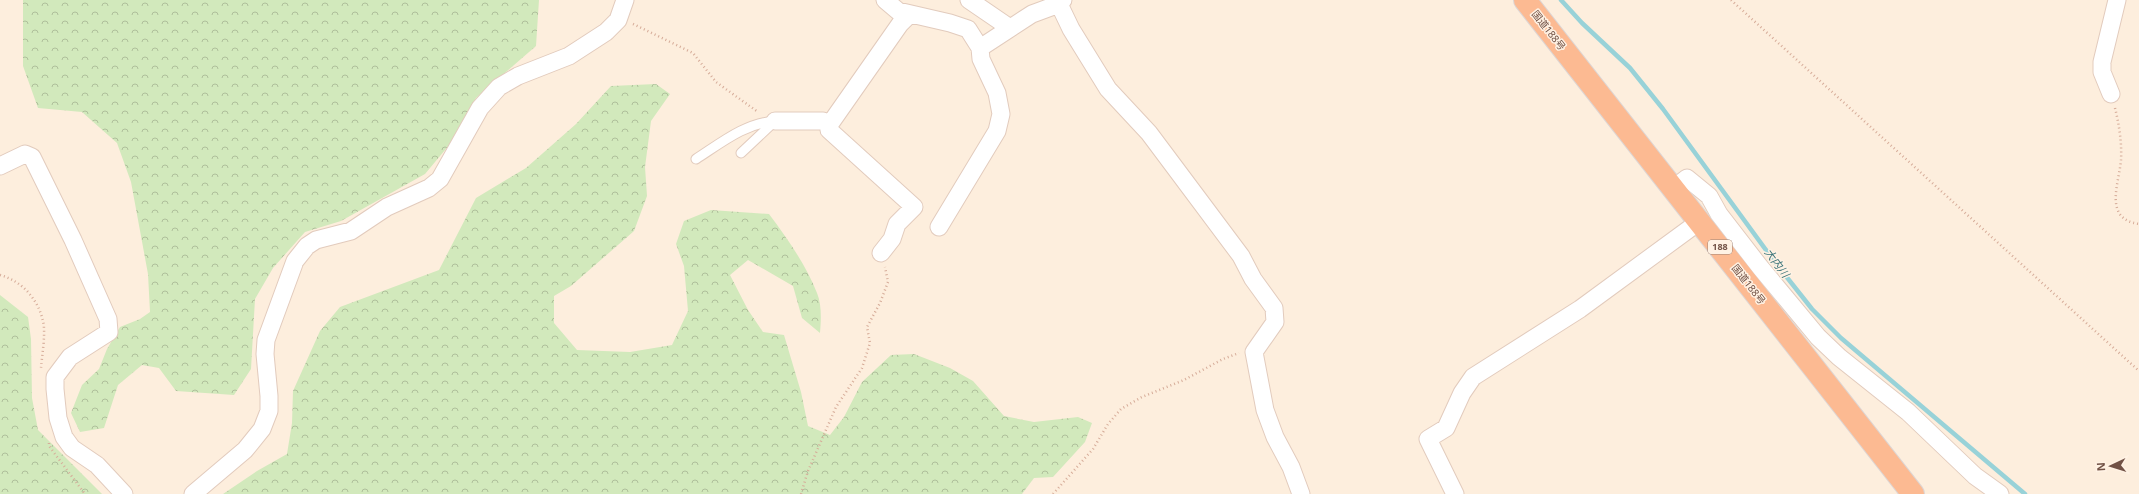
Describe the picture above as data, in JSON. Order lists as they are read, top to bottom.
{
  "streets": {
    "highway": ["国道188号", "188"]
  },
  "water": ["大内川"],
  "north": "left"
}
